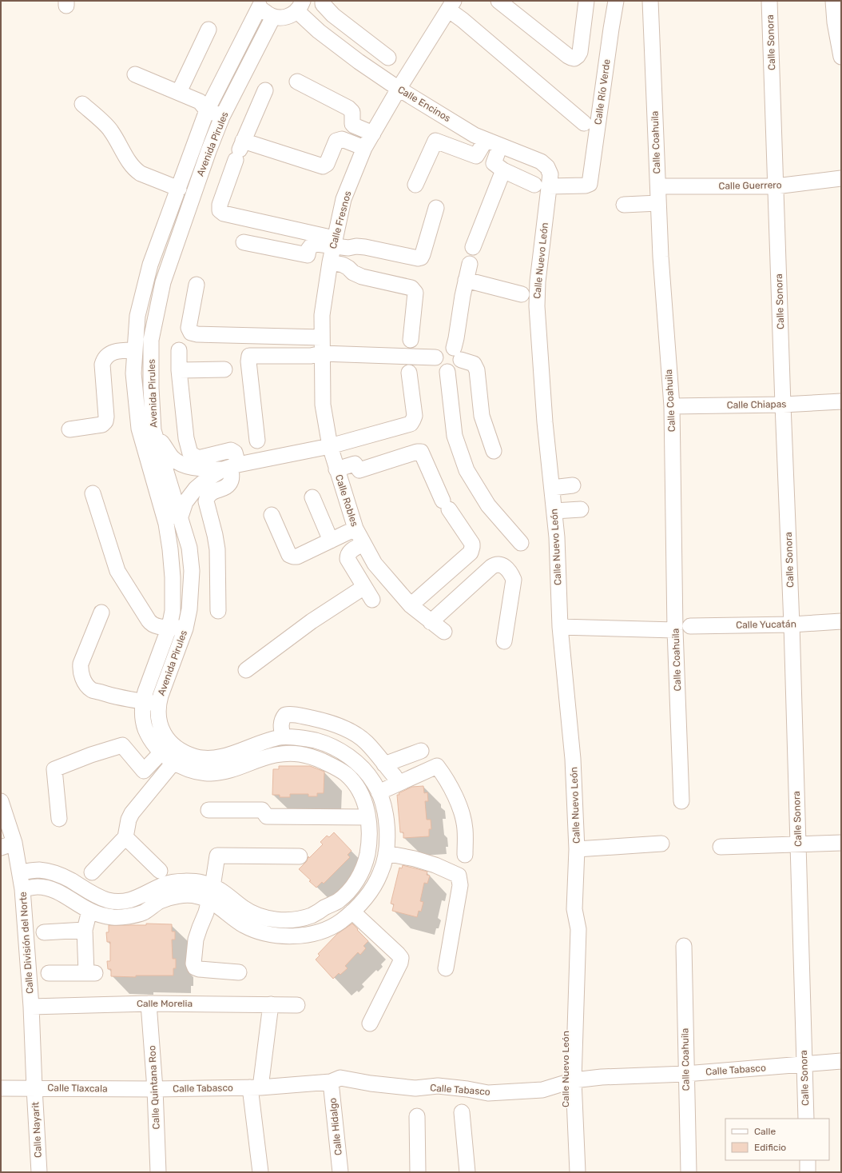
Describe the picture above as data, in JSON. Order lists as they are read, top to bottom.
{
  "streets": {
    "street": [
      "Calle Sonora",
      "Calle Río Verde",
      "Calle Encinos",
      "Calle Coahuila",
      "Avenida Pirules",
      "Calle Guerrero",
      "Calle Fresnos",
      "Calle Nuevo León",
      "Calle Chiapas",
      "Calle Robles",
      "Calle Yucatán",
      "Calle División del Norte",
      "Calle Morelia",
      "Calle Tabasco",
      "Calle Quintana Roo",
      "Calle Tlaxcala",
      "Calle Hidalgo",
      "Calle Nayarit"
    ]
  },
  "crossings": [
    ["Calle Sonora", "Calle Guerrero"],
    ["Calle Sonora", "Calle Chiapas"],
    ["Calle Sonora", "Calle Yucatán"],
    ["Calle Sonora", "Calle Tabasco"],
    ["Calle Río Verde", "Calle Encinos"],
    ["Calle Río Verde", "Calle Nuevo León"],
    ["Calle Encinos", "Calle Fresnos"],
    ["Calle Encinos", "Calle Nuevo León"],
    ["Calle Coahuila", "Calle Guerrero"],
    ["Calle Coahuila", "Calle Chiapas"],
    ["Calle Coahuila", "Calle Tabasco"],
    ["Avenida Pirules", "Calle División del Norte"],
    ["Calle Fresnos", "Calle Robles"],
    ["Calle Nuevo León", "Calle Tabasco"],
    ["Calle División del Norte", "Calle Morelia"],
    ["Calle División del Norte", "Calle Tlaxcala"],
    ["Calle División del Norte", "Calle Nayarit"],
    ["Calle Morelia", "Calle Quintana Roo"],
    ["Calle Tabasco", "Calle Quintana Roo"],
    ["Calle Tabasco", "Calle Tlaxcala"],
    ["Calle Tabasco", "Calle Hidalgo"],
    ["Calle Quintana Roo", "Calle Tlaxcala"],
    ["Calle Tlaxcala", "Calle Nayarit"]
  ],
  "legend": ["Calle", "Edificio"]
}
